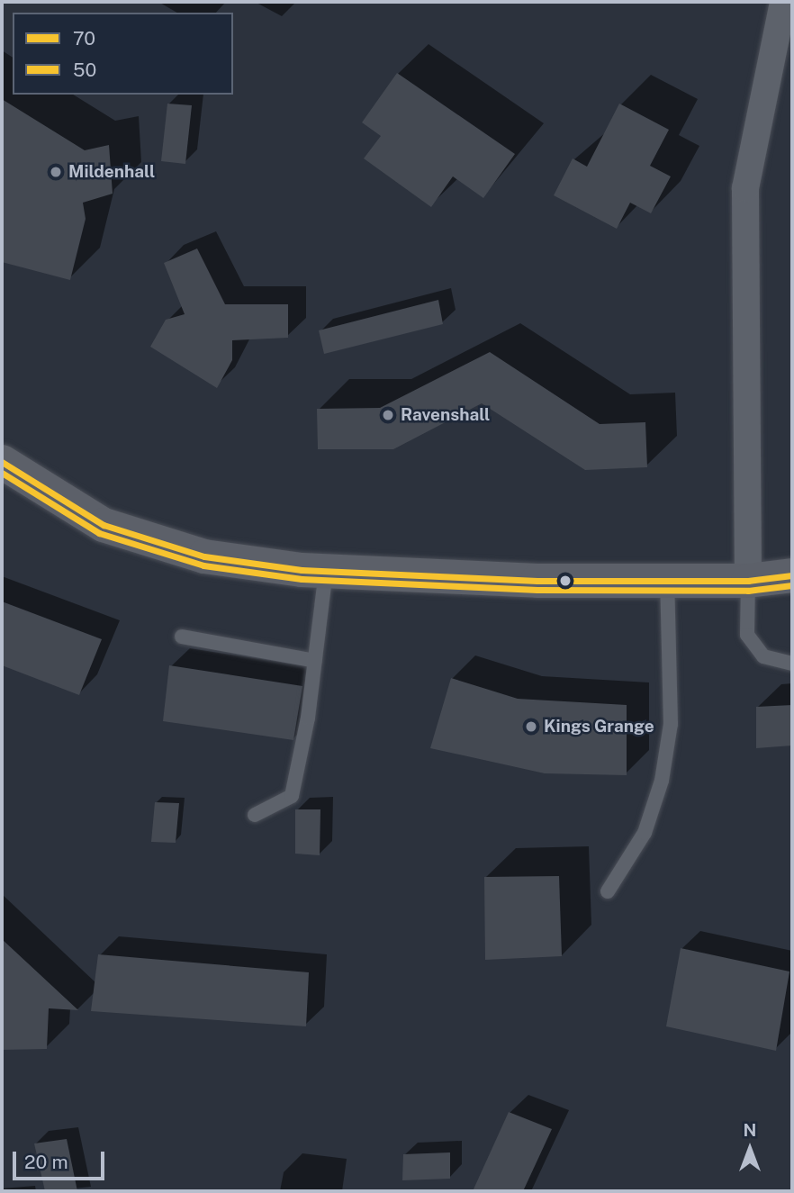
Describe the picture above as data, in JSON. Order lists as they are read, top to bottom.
{
  "places": ["Mildenhall", "Ravenshall", "Kings Grange"],
  "lines": ["transit line 70", "transit line 50"],
  "legend": ["70", "50"],
  "scale_bar": "20 m",
  "north": "top"
}
